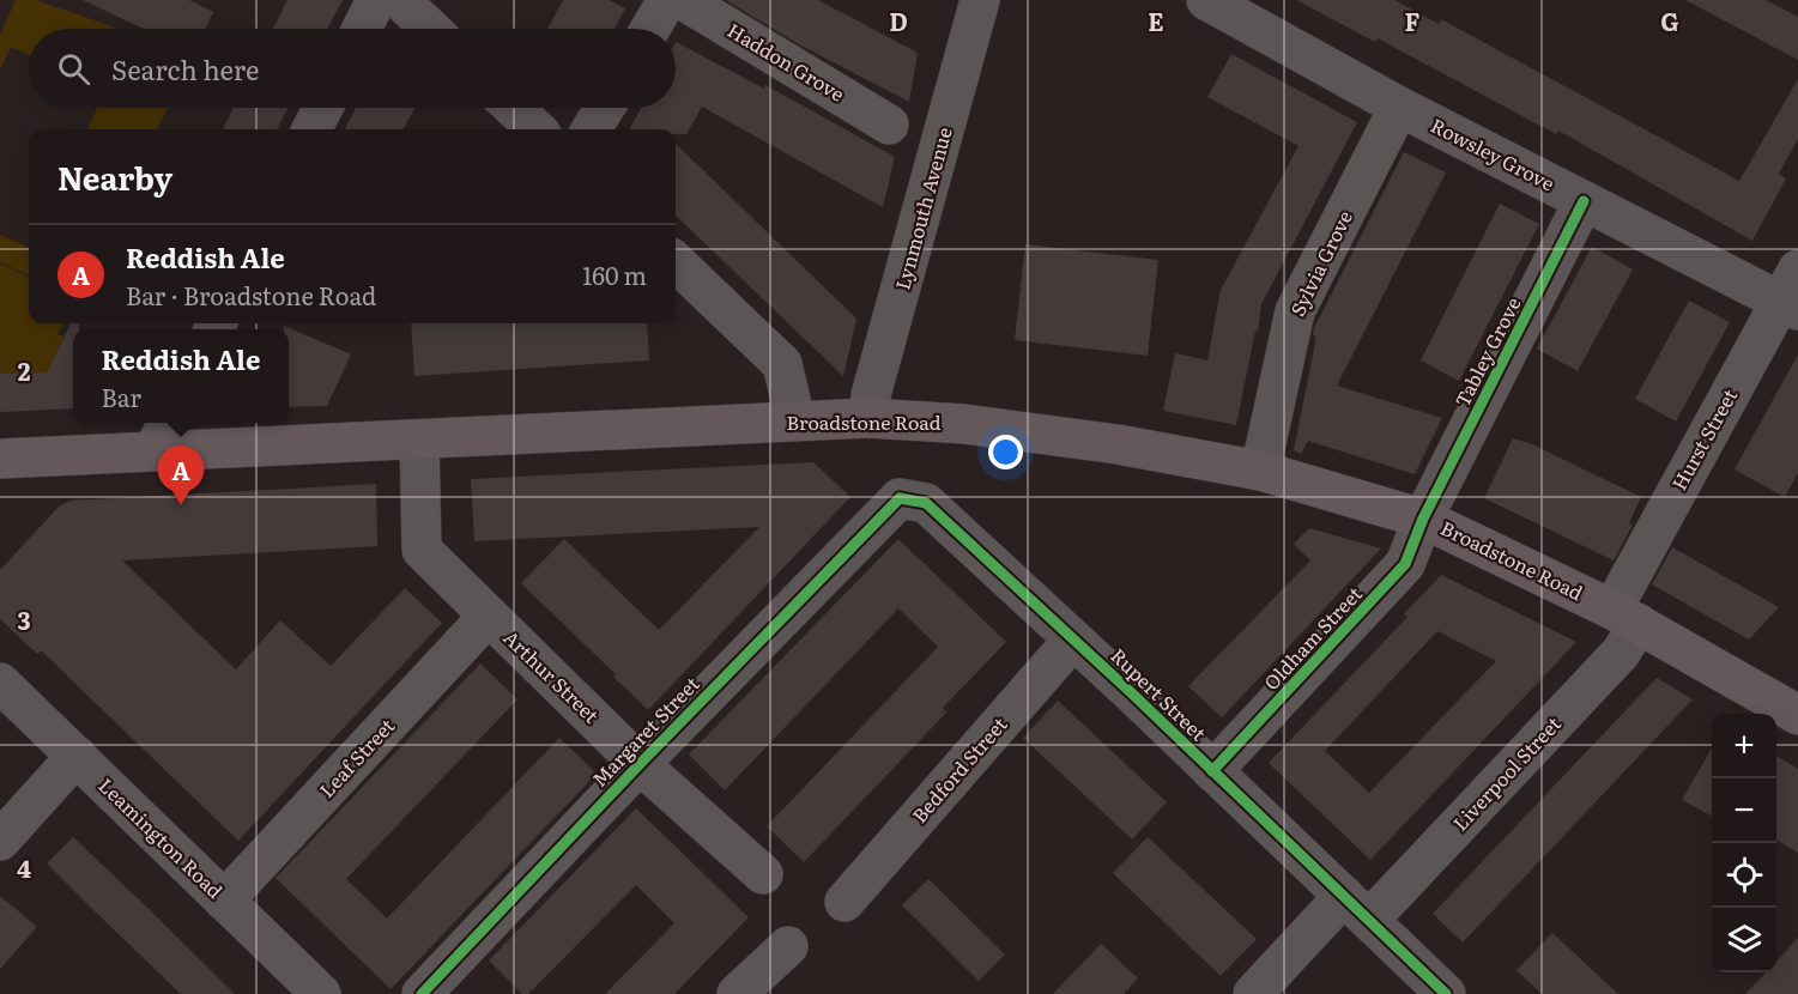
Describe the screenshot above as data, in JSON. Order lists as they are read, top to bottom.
{
  "streets": {
    "main road": ["Broadstone Road"],
    "street": [
      "Haddon Grove",
      "Rowsley Grove",
      "Lynmouth Avenue",
      "Sylvia Grove",
      "Tabley Grove",
      "Hurst Street",
      "Oldham Street",
      "Arthur Street",
      "Rupert Street",
      "Margaret Street",
      "Leaf Street",
      "Bedford Street",
      "Liverpool Street",
      "Leamington Road"
    ]
  },
  "crossings": [
    ["Rowsley Grove", "Sylvia Grove"],
    ["Rowsley Grove", "Tabley Grove"],
    ["Rowsley Grove", "Hurst Street"],
    ["Lynmouth Avenue", "Broadstone Road"],
    ["Sylvia Grove", "Broadstone Road"],
    ["Tabley Grove", "Broadstone Road"],
    ["Tabley Grove", "Oldham Street"],
    ["Broadstone Road", "Hurst Street"],
    ["Broadstone Road", "Oldham Street"],
    ["Broadstone Road", "Arthur Street"],
    ["Broadstone Road", "Liverpool Street"],
    ["Hurst Street", "Liverpool Street"],
    ["Oldham Street", "Rupert Street"],
    ["Arthur Street", "Margaret Street"],
    ["Arthur Street", "Leaf Street"],
    ["Rupert Street", "Margaret Street"],
    ["Rupert Street", "Bedford Street"],
    ["Rupert Street", "Liverpool Street"],
    ["Leaf Street", "Leamington Road"]
  ],
  "page": {
    "search": "Search here",
    "heading": "Nearby",
    "list": [
      {
        "mark": "A",
        "name": "Reddish Ale",
        "note": "Bar · Broadstone Road",
        "value": "160 m"
      }
    ],
    "popup": ["Reddish Ale", "Bar"],
    "pins": "A",
    "map_buttons": ["+", "−"]
  },
  "grid": {
    "columns": [
      "D",
      "E",
      "F",
      "G"
    ],
    "rows": ["2", "3", "4"]
  }
}
